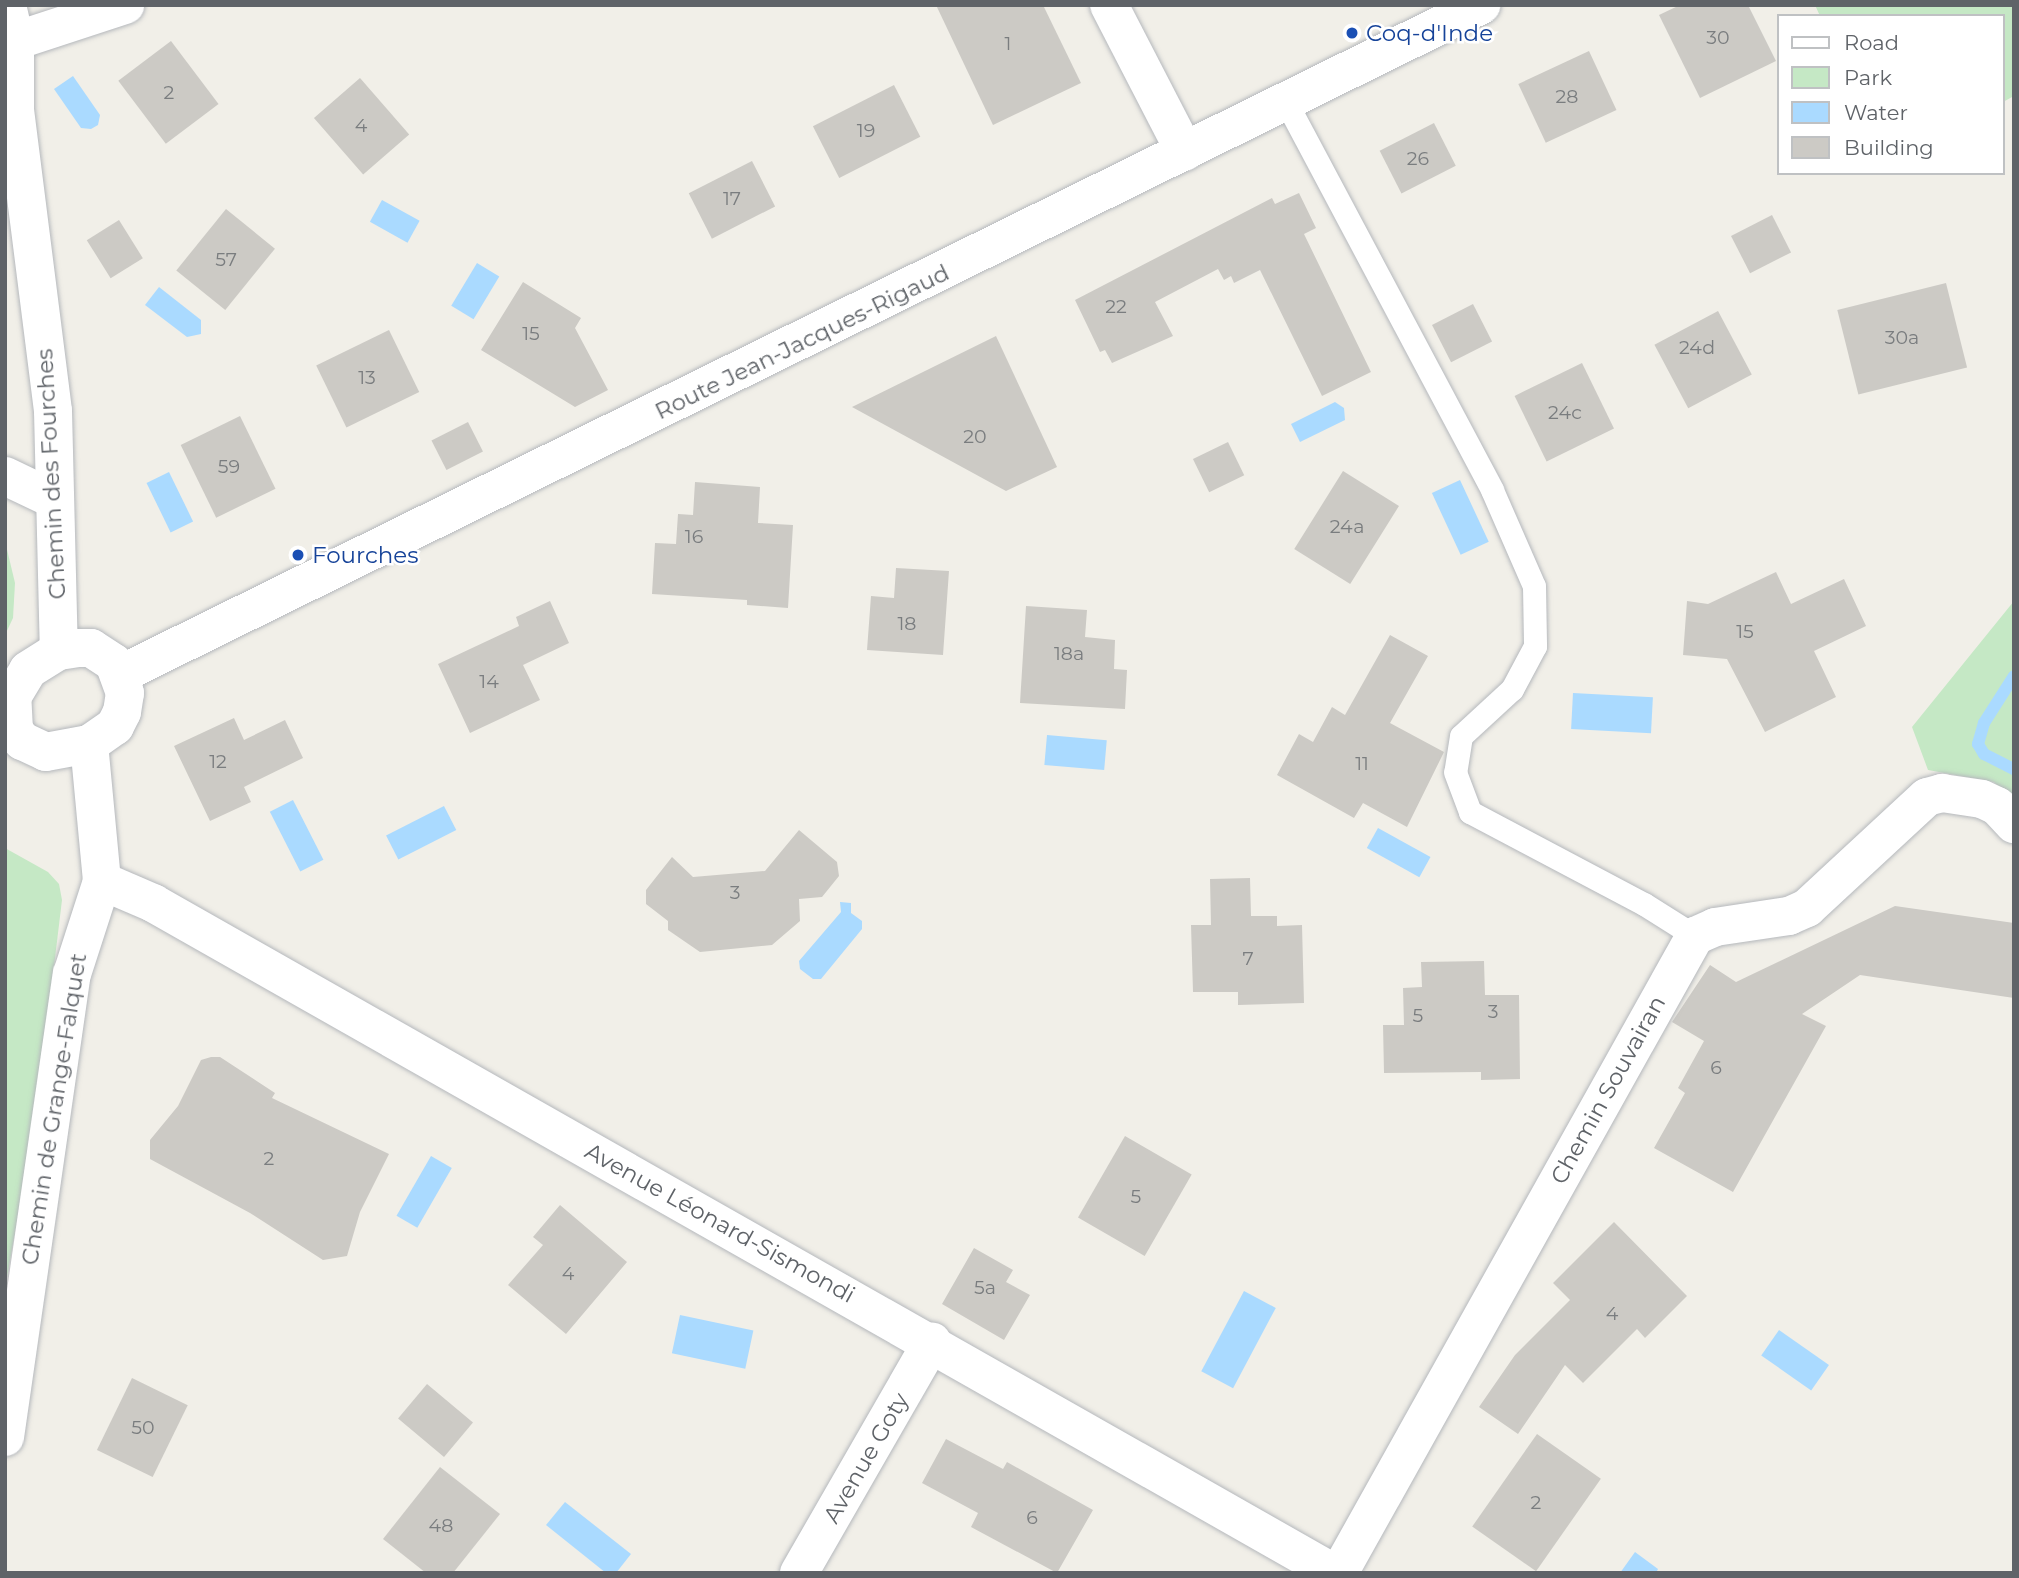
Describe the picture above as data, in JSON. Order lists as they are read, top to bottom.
{
  "streets": {
    "street": [
      "Route Jean-Jacques-Rigaud",
      "Chemin des Fourches",
      "Chemin Souvairan",
      "Chemin de Grange-Falquet",
      "Avenue Léonard-Sismondi",
      "Avenue Goty"
    ]
  },
  "crossings": [
    ["Route Jean-Jacques-Rigaud", "Chemin des Fourches"],
    ["Route Jean-Jacques-Rigaud", "Chemin de Grange-Falquet"],
    ["Chemin des Fourches", "Chemin de Grange-Falquet"],
    ["Chemin Souvairan", "Avenue Léonard-Sismondi"],
    ["Chemin de Grange-Falquet", "Avenue Léonard-Sismondi"],
    ["Avenue Léonard-Sismondi", "Avenue Goty"]
  ],
  "places": ["Coq-d'Inde", "Fourches"],
  "house_numbers": [
    "30",
    "1",
    "2",
    "28",
    "4",
    "19",
    "26",
    "17",
    "57",
    "22",
    "15",
    "30a",
    "24d",
    "13",
    "24c",
    "20",
    "59",
    "24a",
    "16",
    "18",
    "15",
    "18a",
    "14",
    "12",
    "11",
    "3",
    "7",
    "3",
    "5",
    "6",
    "2",
    "5",
    "4",
    "5a",
    "4",
    "50",
    "2",
    "6",
    "48"
  ],
  "legend": [
    "Road",
    "Park",
    "Water",
    "Building"
  ]
}
